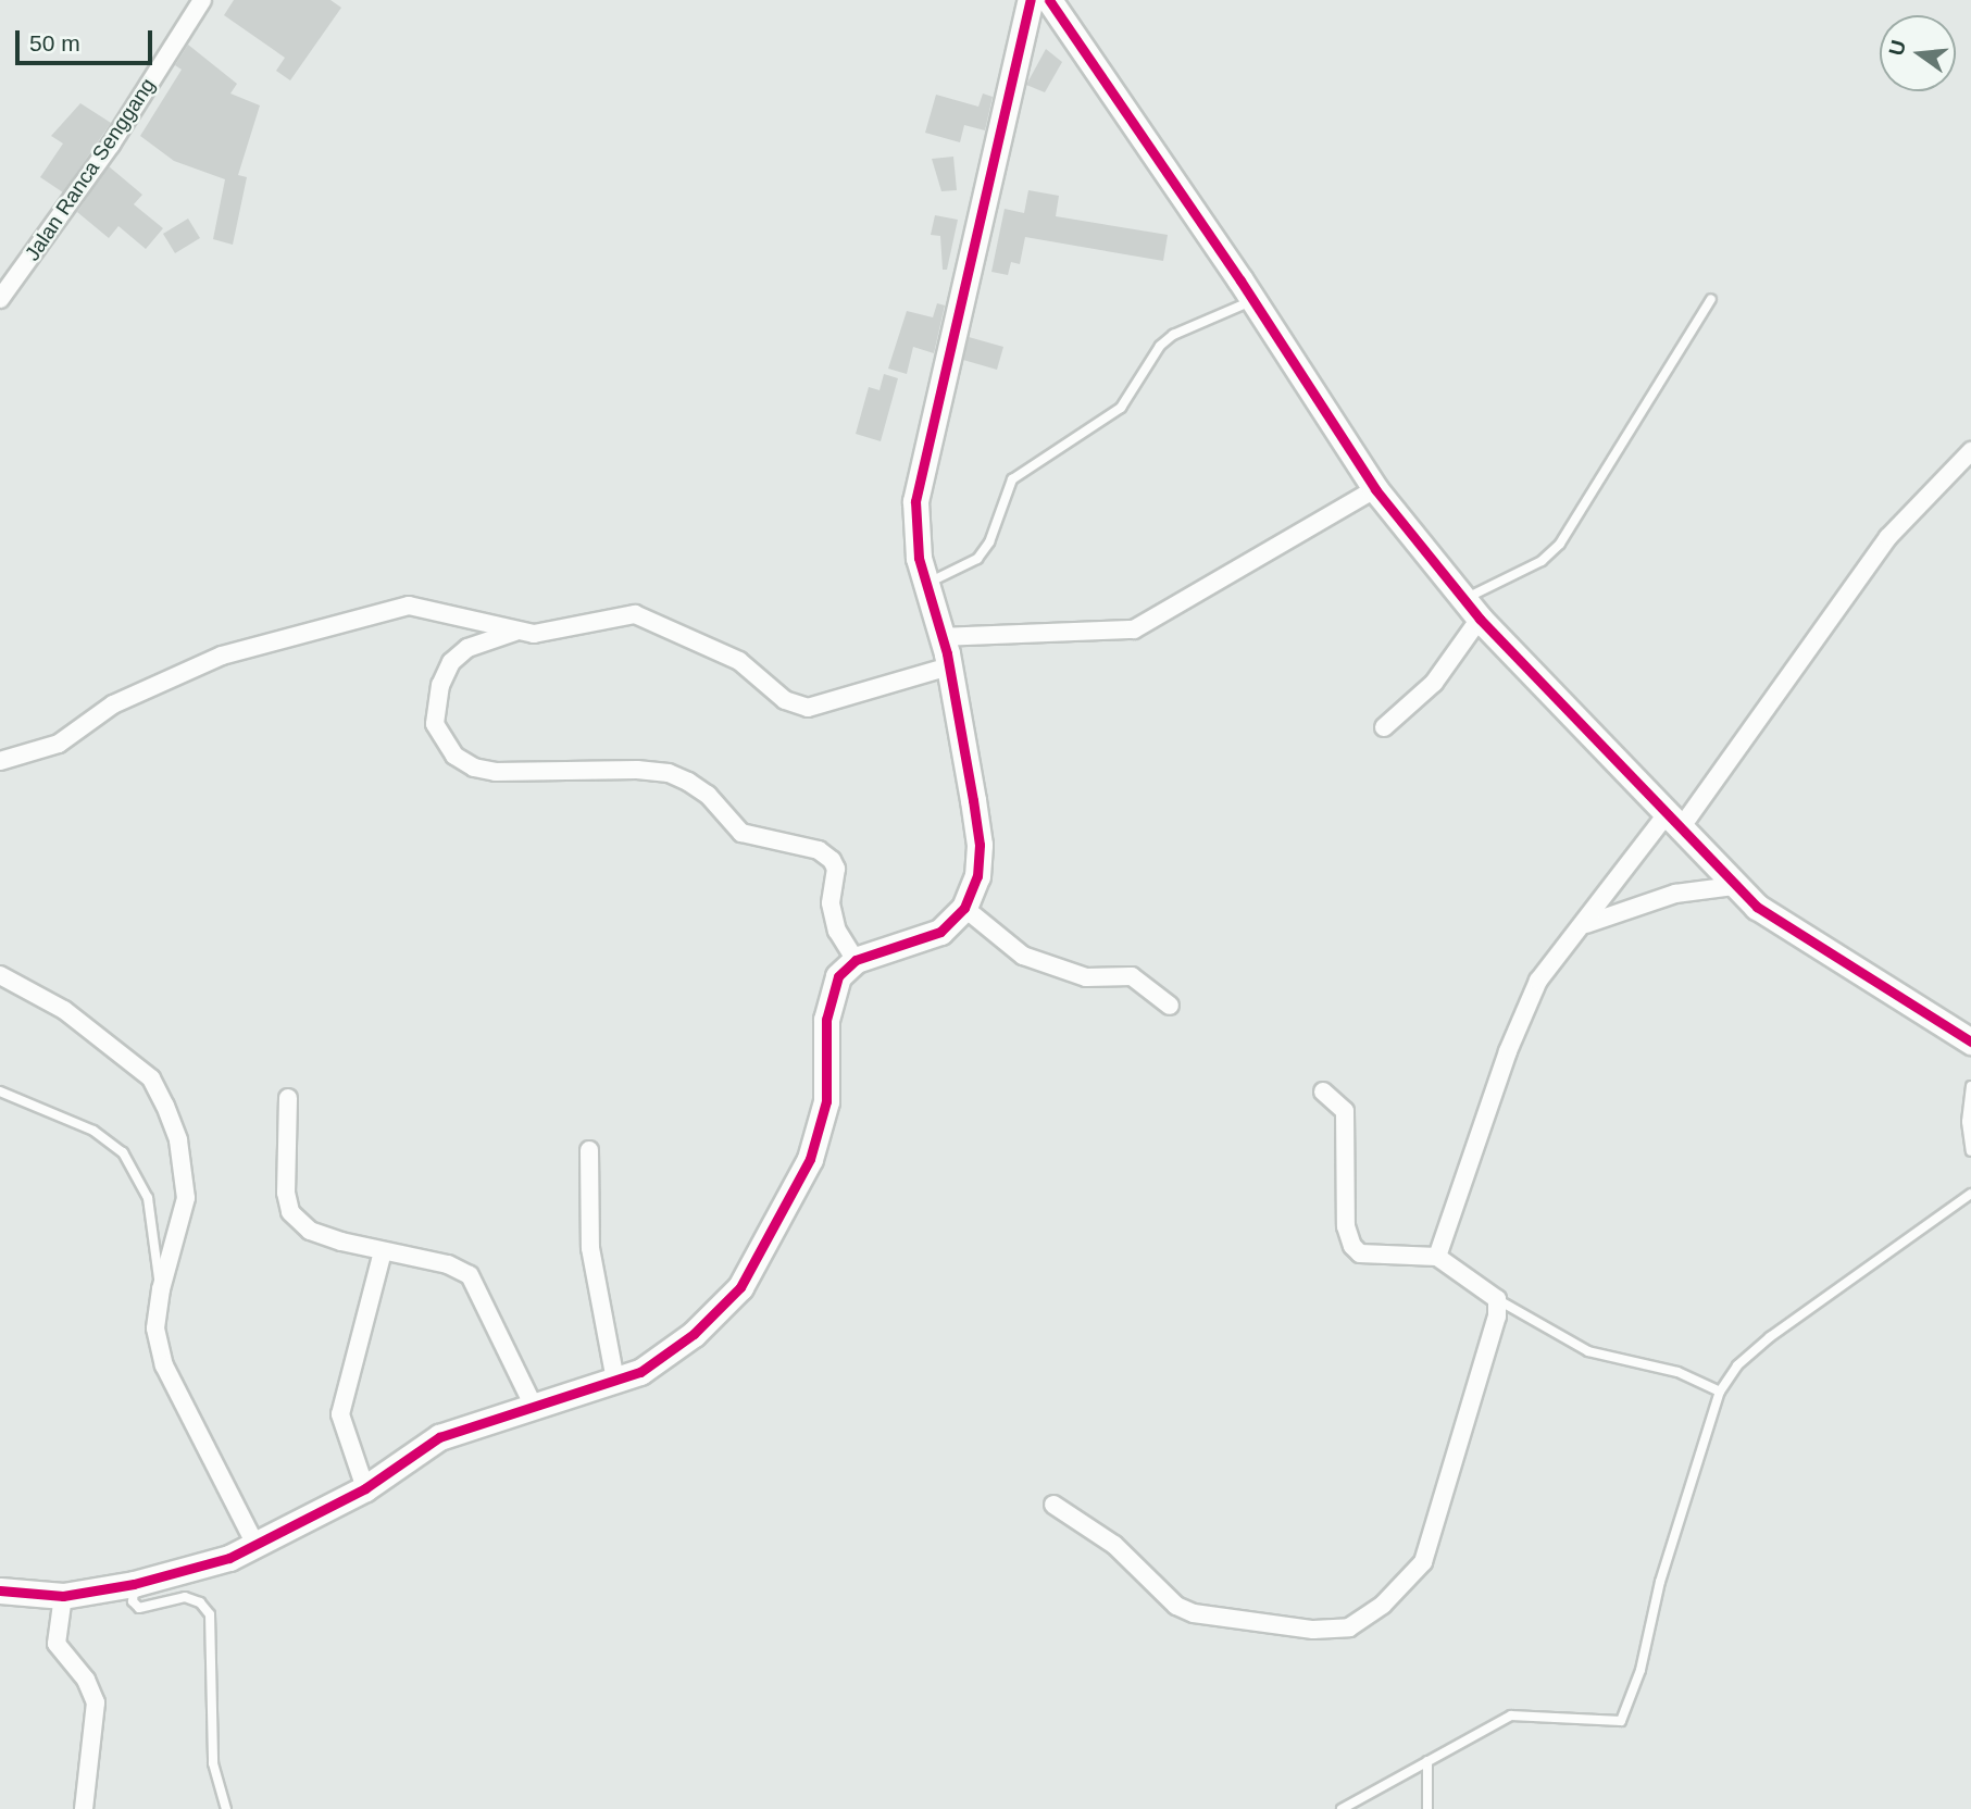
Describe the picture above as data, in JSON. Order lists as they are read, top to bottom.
{
  "streets": {
    "street": ["Jalan Ranca Senggang"]
  },
  "scale_bar": "50 m",
  "north": "left"
}
